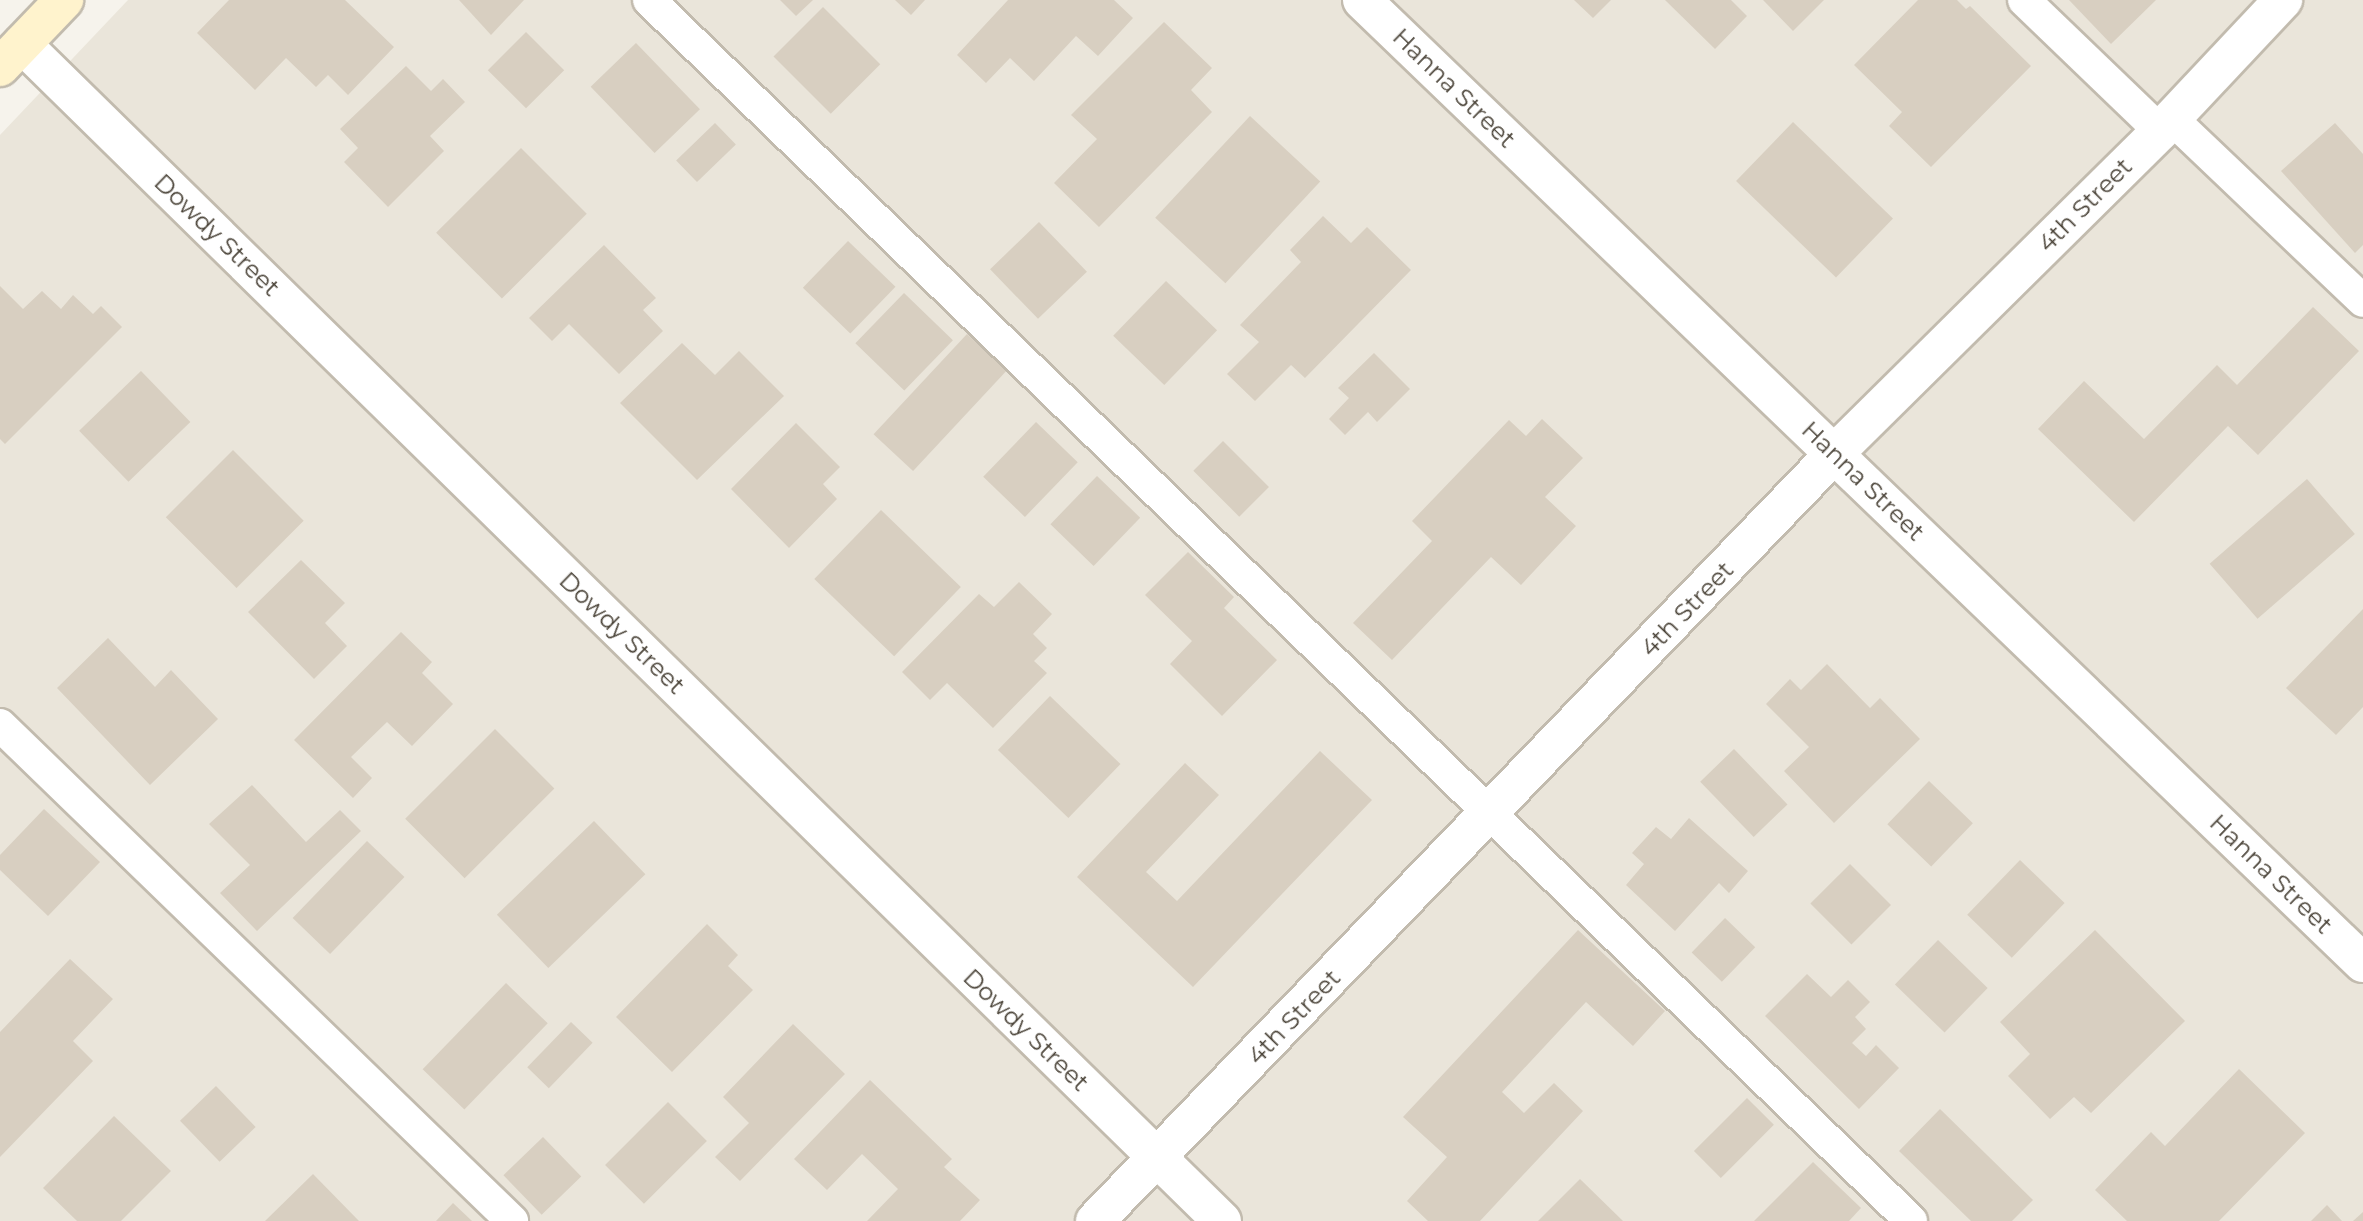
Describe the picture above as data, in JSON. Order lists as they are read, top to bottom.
{
  "streets": {
    "street": ["Hanna Street", "4th Street", "Dowdy Street"]
  },
  "crossings": [
    ["Hanna Street", "4th Street"],
    ["4th Street", "Dowdy Street"]
  ]
}
